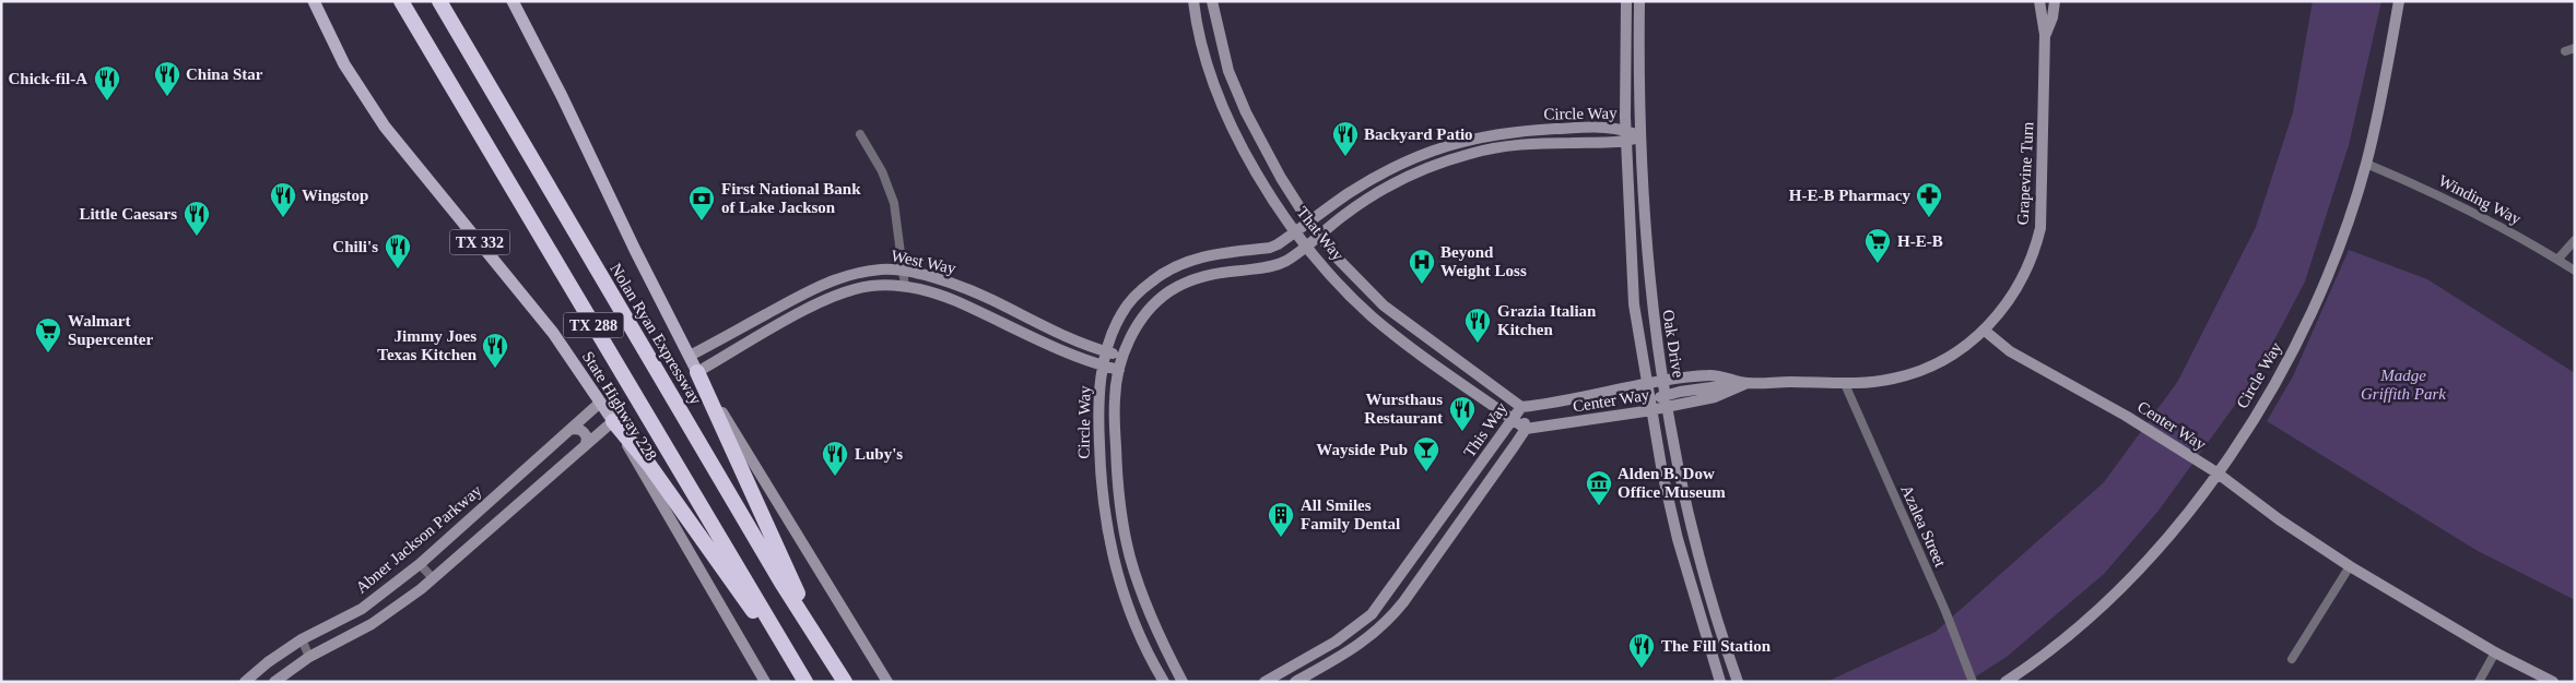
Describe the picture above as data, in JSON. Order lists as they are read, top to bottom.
{
  "streets": {
    "highway": ["TX 288", "Nolan Ryan Expressway"],
    "main road": ["TX 332", "State Highway 228"],
    "street": [
      "Circle Way",
      "Grapevine Turn",
      "Winding Way",
      "That Way",
      "West Way",
      "Oak Drive",
      "Center Way",
      "This Way",
      "Azalea Street",
      "Abner Jackson Parkway"
    ]
  },
  "crossings": [
    ["Circle Way", "Winding Way"],
    ["Circle Way", "That Way"],
    ["Circle Way", "West Way"],
    ["Circle Way", "Oak Drive"],
    ["Circle Way", "Center Way"],
    ["Grapevine Turn", "Center Way"],
    ["That Way", "Center Way"],
    ["That Way", "This Way"],
    ["Oak Drive", "Center Way"],
    ["Center Way", "This Way"],
    ["Center Way", "Azalea Street"],
    ["State Highway 228", "Abner Jackson Parkway"]
  ],
  "parks": ["Madge Griffith Park"],
  "places": {
    "restaurant": [
      "China Star",
      "Chick-fil-A",
      "Backyard Patio",
      "Wingstop",
      "Little Caesars",
      "Chili's",
      "Grazia Italian Kitchen",
      "Jimmy Joes Texas Kitchen",
      "Wursthaus Restaurant",
      "Luby's",
      "The Fill Station"
    ],
    "pharmacy": ["H-E-B Pharmacy"],
    "bank": ["First National Bank of Lake Jackson"],
    "supermarket": ["H-E-B", "Walmart Supercenter"],
    "hospital": ["Beyond Weight Loss"],
    "bar": ["Wayside Pub"],
    "museum": ["Alden B. Dow Office Museum"],
    "building": ["All Smiles Family Dental"]
  }
}
